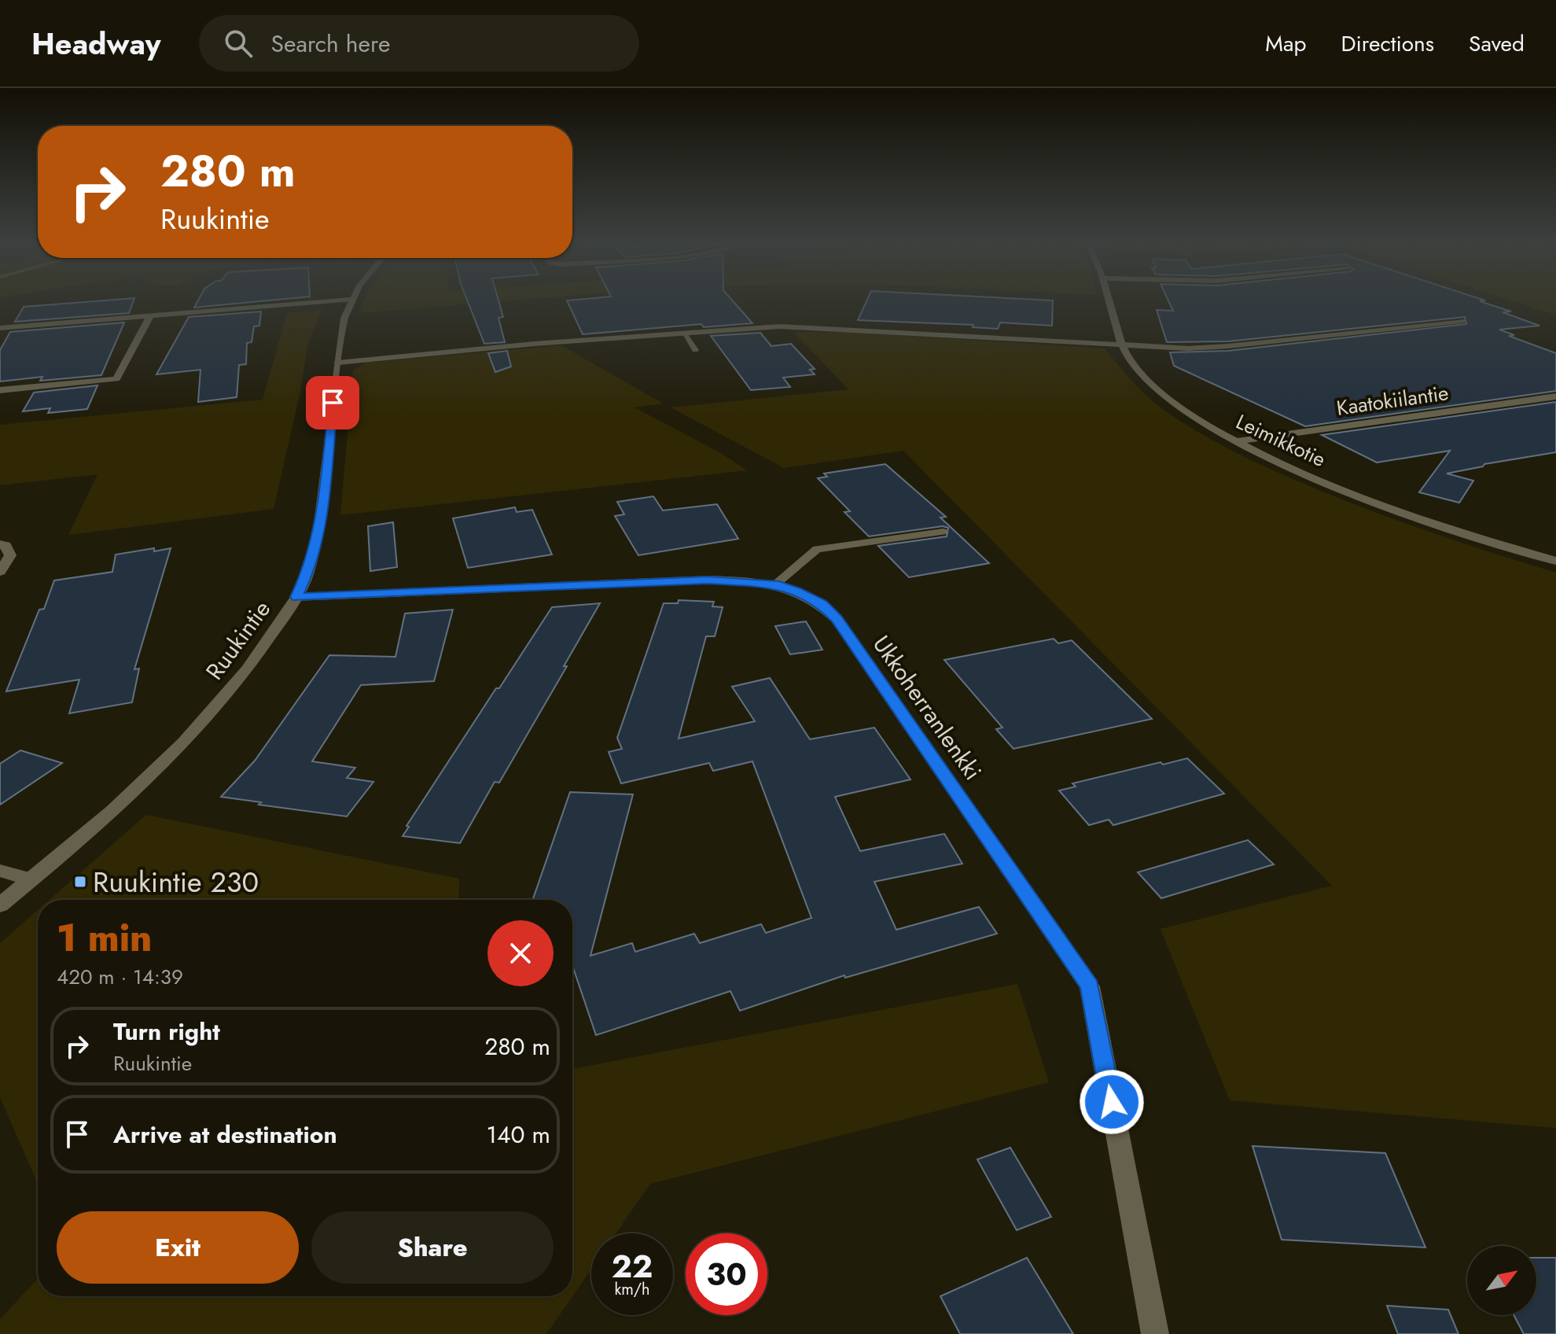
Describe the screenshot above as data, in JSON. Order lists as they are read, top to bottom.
{
  "streets": {
    "street": [
      "Kaatokiilantie",
      "Leimikkotie",
      "Ruukintie",
      "Ukkoherranlenkki"
    ]
  },
  "crossings": [
    ["Kaatokiilantie", "Leimikkotie"],
    ["Ruukintie", "Ukkoherranlenkki"]
  ],
  "places": {
    "transit": ["Ruukintie 230"]
  },
  "north": "top right",
  "page": {
    "header": "Headway",
    "search": "Search here",
    "nav": ["Map", "Directions", "Saved"],
    "turn": ["280 m", "Ruukintie"],
    "heading": ["1 min", "420 m · 14:39"],
    "list": [
      {
        "name": "Turn right",
        "note": "Ruukintie",
        "value": "280 m"
      },
      {
        "name": "Arrive at destination",
        "value": "140 m"
      }
    ],
    "buttons": ["Exit", "Share"],
    "speed": "22 km/h",
    "limit": "30"
  }
}
